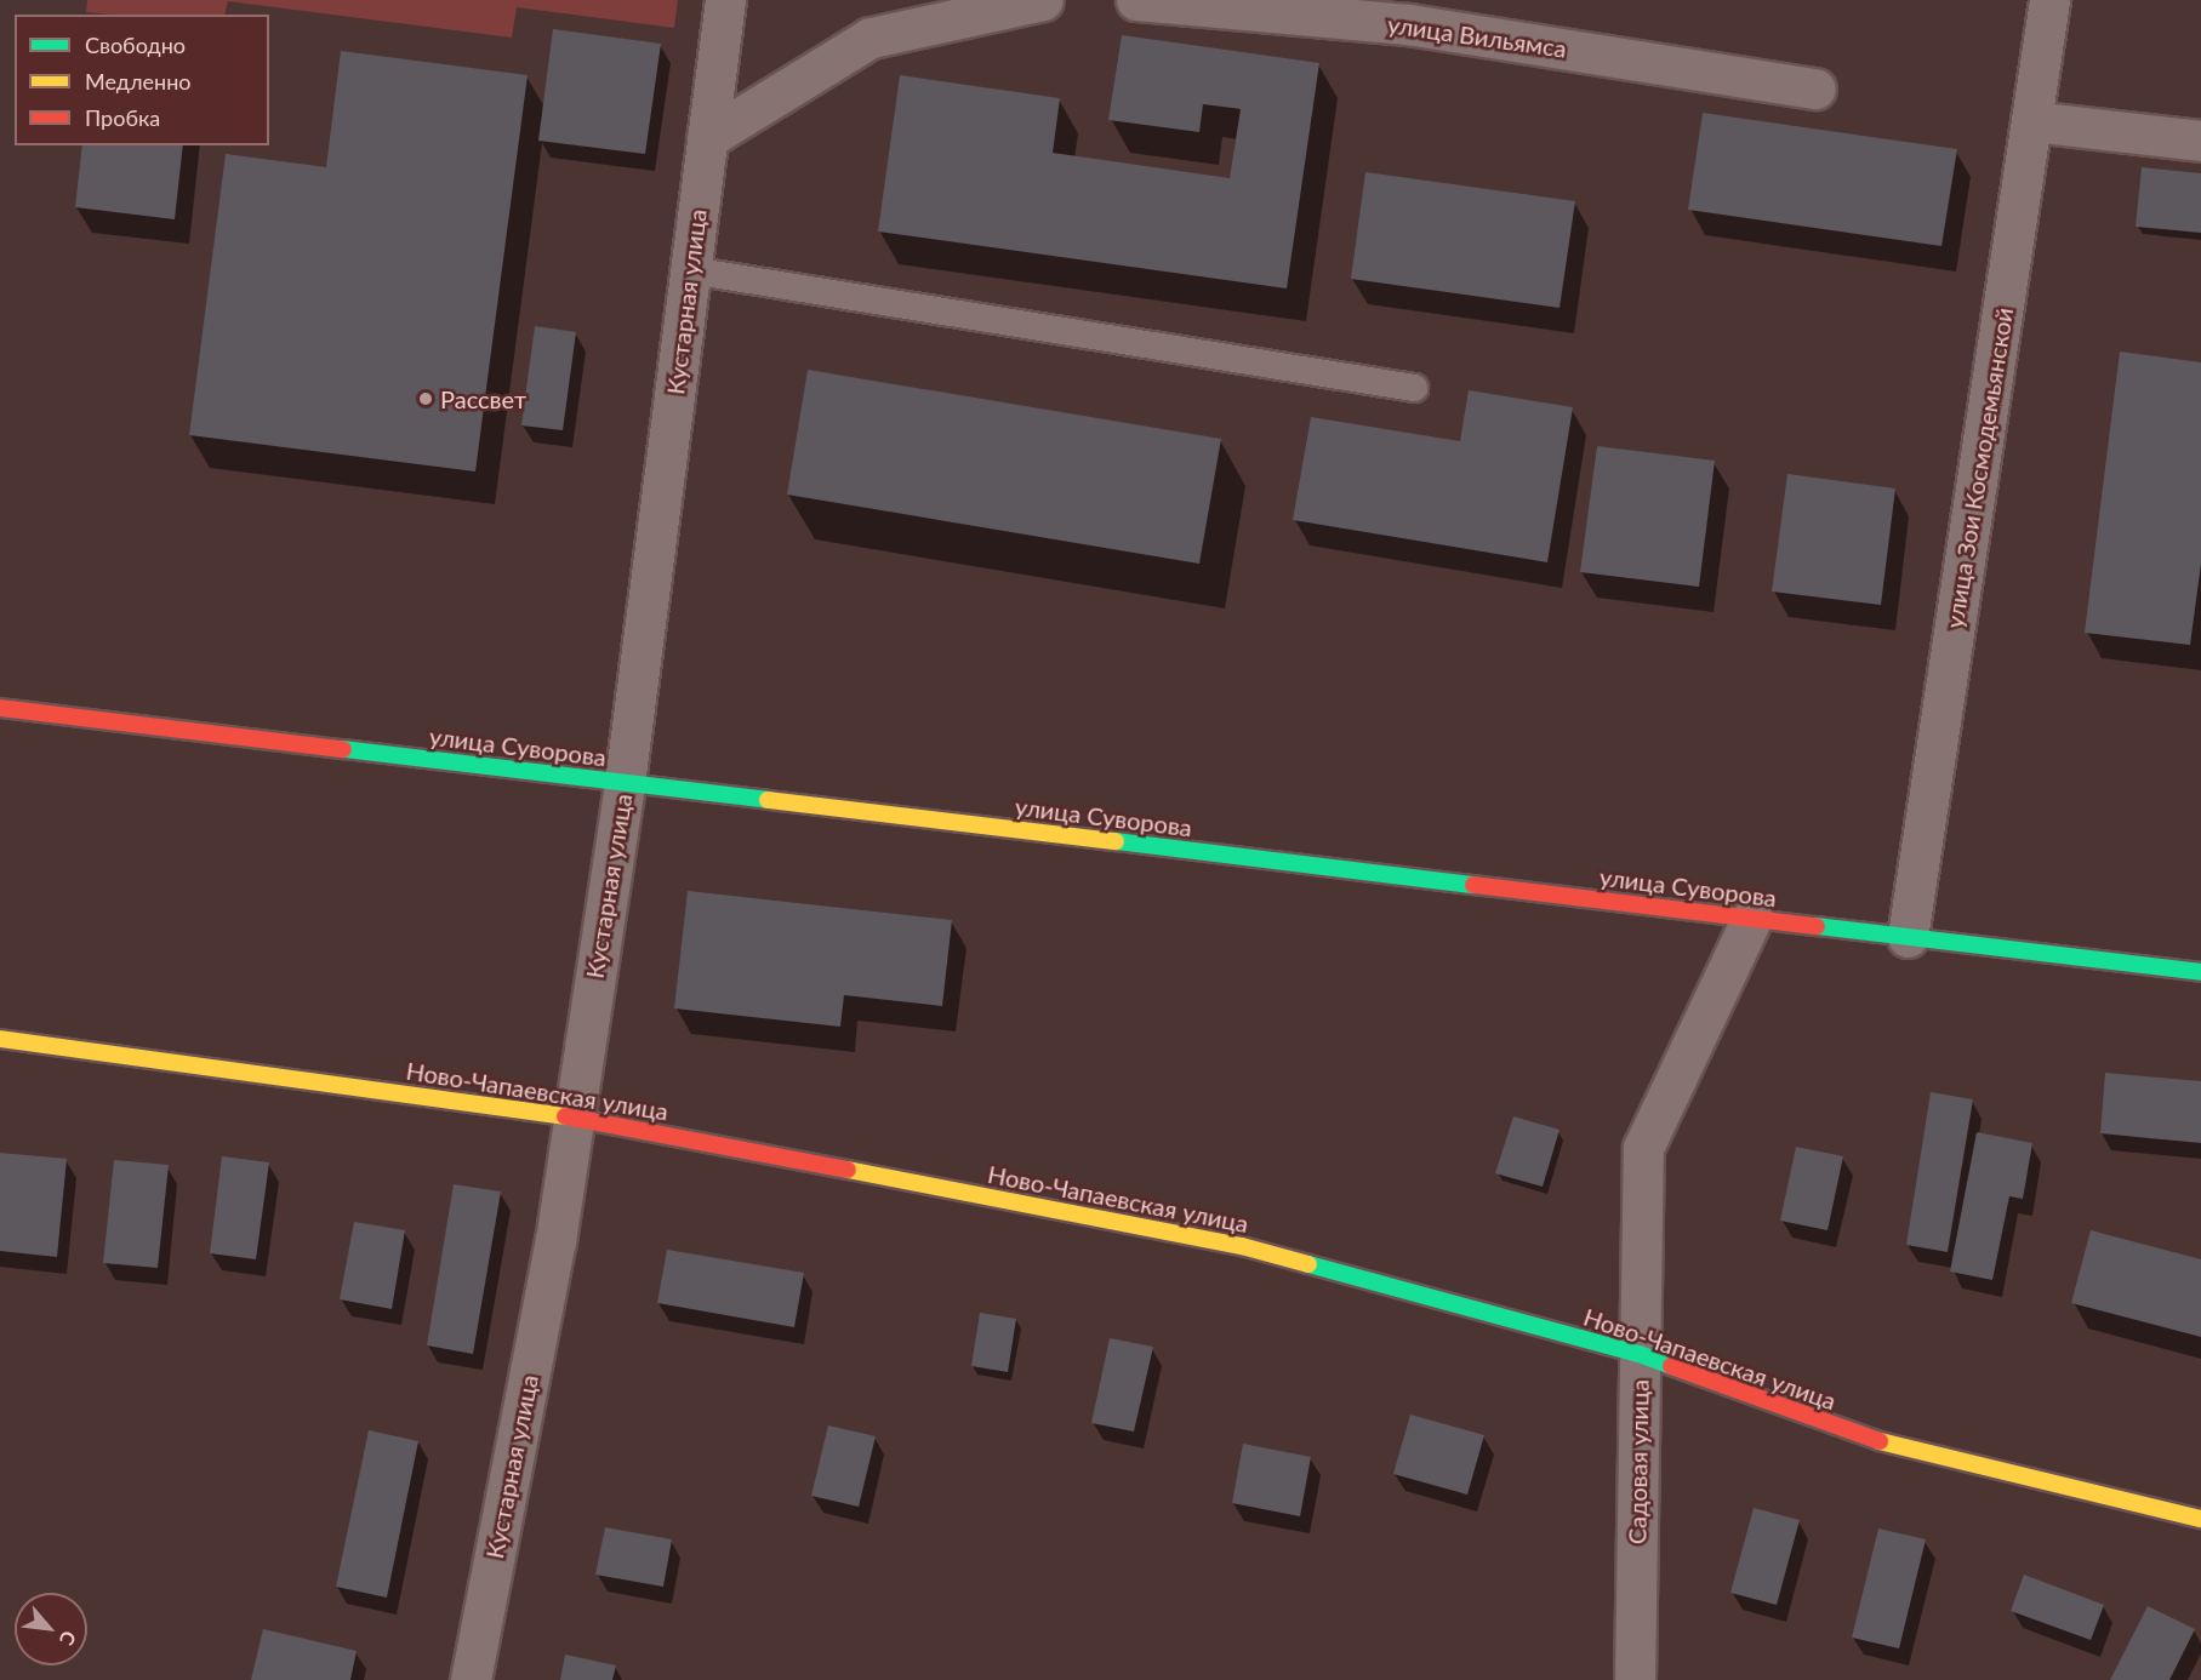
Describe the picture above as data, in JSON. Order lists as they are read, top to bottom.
{
  "streets": {
    "street": [
      "улица Вильямса",
      "Кустарная улица",
      "улица Зои Космодемьянской",
      "улица Суворова",
      "Ново-Чапаевская улица",
      "Садовая улица"
    ]
  },
  "crossings": [
    ["Кустарная улица", "улица Суворова"],
    ["Кустарная улица", "Ново-Чапаевская улица"],
    ["улица Зои Космодемьянской", "улица Суворова"],
    ["улица Суворова", "Садовая улица"],
    ["Ново-Чапаевская улица", "Садовая улица"]
  ],
  "places": ["Рассвет"],
  "legend": ["Свободно", "Медленно", "Пробка"],
  "north": "bottom right"
}
